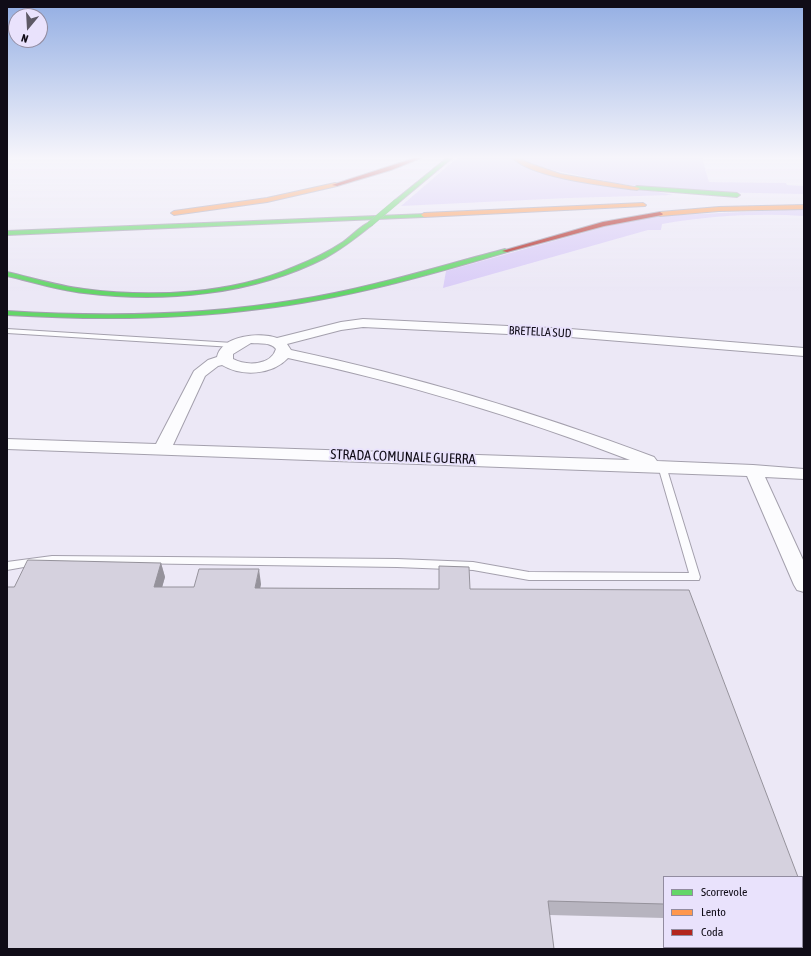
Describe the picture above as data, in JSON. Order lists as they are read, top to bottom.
{
  "streets": {
    "street": ["BRETELLA SUD", "STRADA COMUNALE GUERRA"]
  },
  "legend": ["Scorrevole", "Lento", "Coda"],
  "north": "bottom"
}
